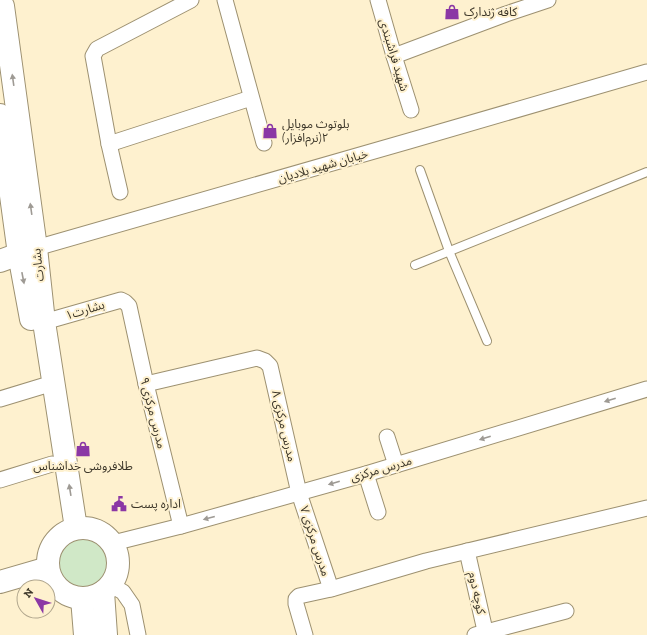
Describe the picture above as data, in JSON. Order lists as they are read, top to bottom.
{
  "streets": {
    "street": [
      "شهید فراشبندی",
      "خیابان شهید بلادیان",
      "بشارت",
      "بشارت۱",
      "مدرس مرکزی ۹",
      "مدرس مرکزی ۸",
      "مدرس مرکزی",
      "مدرس مرکزی ۷",
      "کوچه دوم"
    ]
  },
  "crossings": [
    ["خیابان شهید بلادیان", "بشارت"],
    ["بشارت", "بشارت۱"],
    ["بشارت", "مدرس مرکزی"],
    ["بشارت۱", "مدرس مرکزی ۹"],
    ["مدرس مرکزی ۹", "مدرس مرکزی ۸"],
    ["مدرس مرکزی ۹", "مدرس مرکزی"],
    ["مدرس مرکزی ۸", "مدرس مرکزی"],
    ["مدرس مرکزی ۸", "مدرس مرکزی ۷"],
    ["مدرس مرکزی", "مدرس مرکزی ۷"]
  ],
  "places": {
    "shop": ["کافه ژندارک", "بلوتوث موبایل (نرم‌افزار)۲", "طلافروشی خداشناس"],
    "public building": ["اداره پست"]
  },
  "north": "top left"
}
